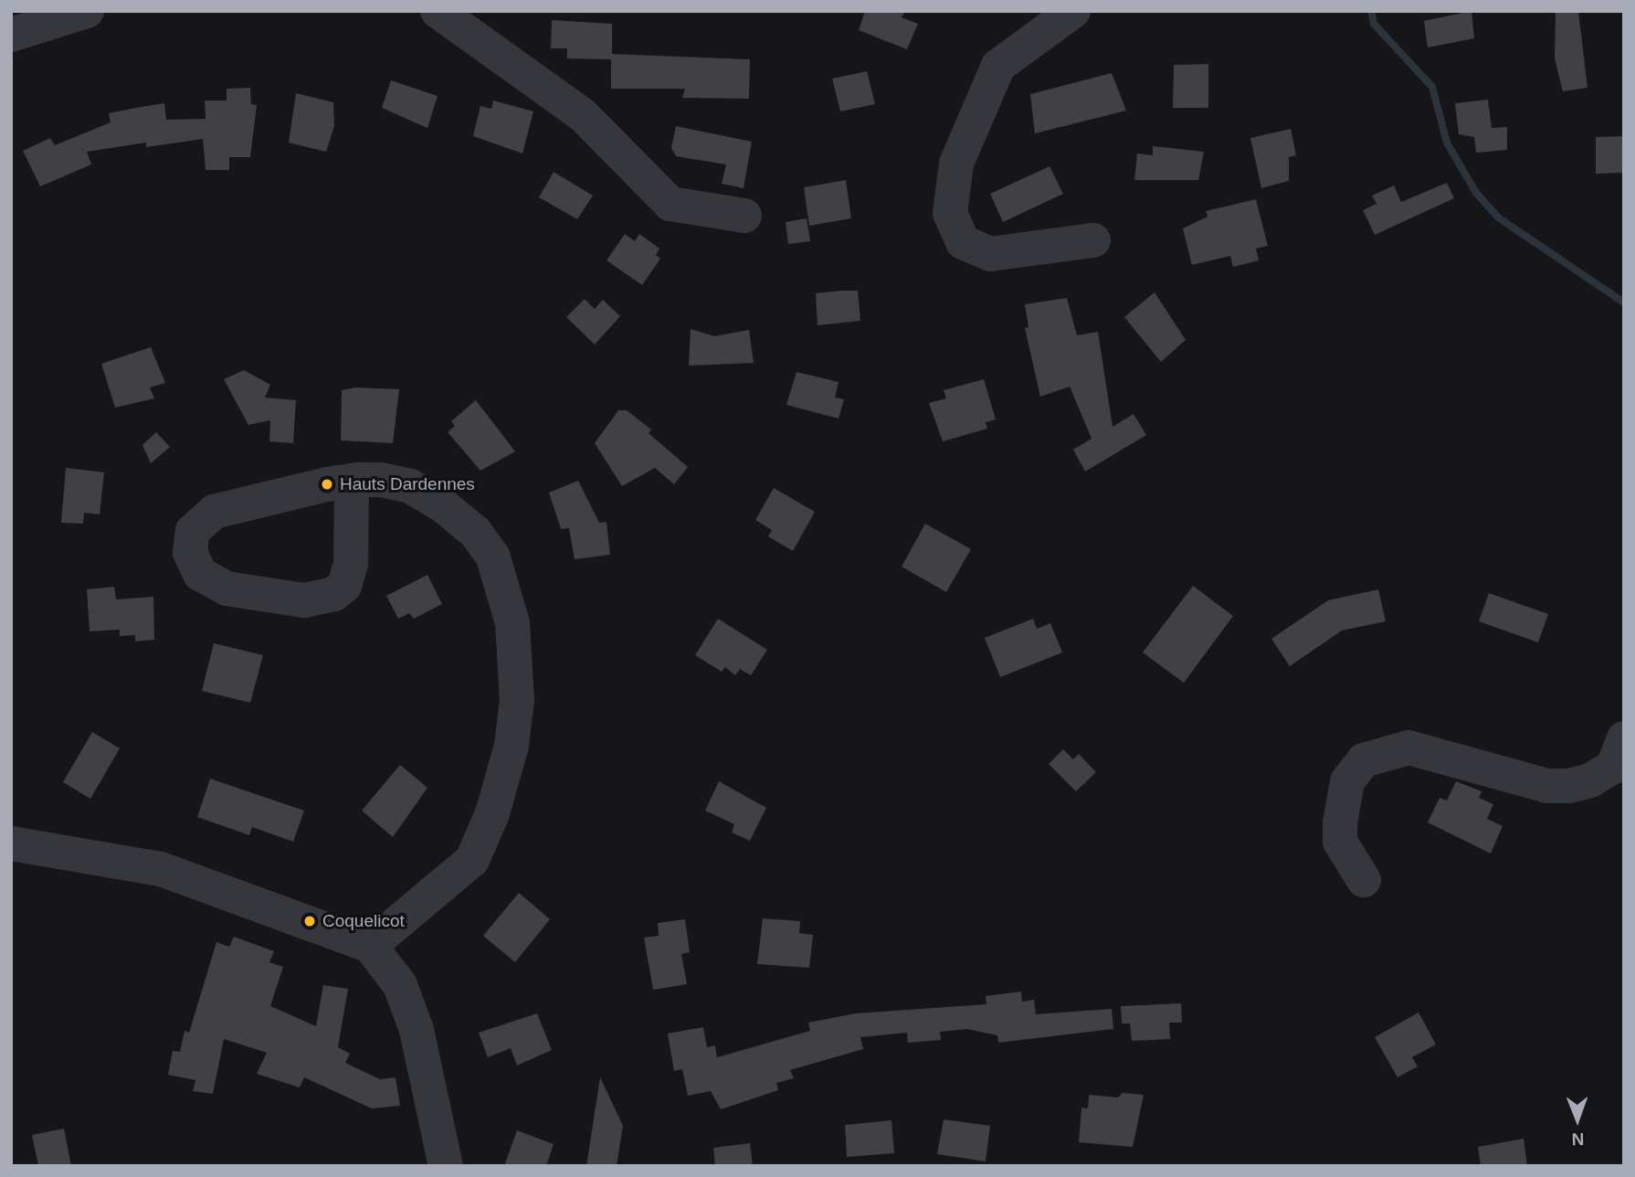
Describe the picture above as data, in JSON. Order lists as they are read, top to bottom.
{
  "places": ["Hauts Dardennes", "Coquelicot"],
  "north": "bottom"
}
